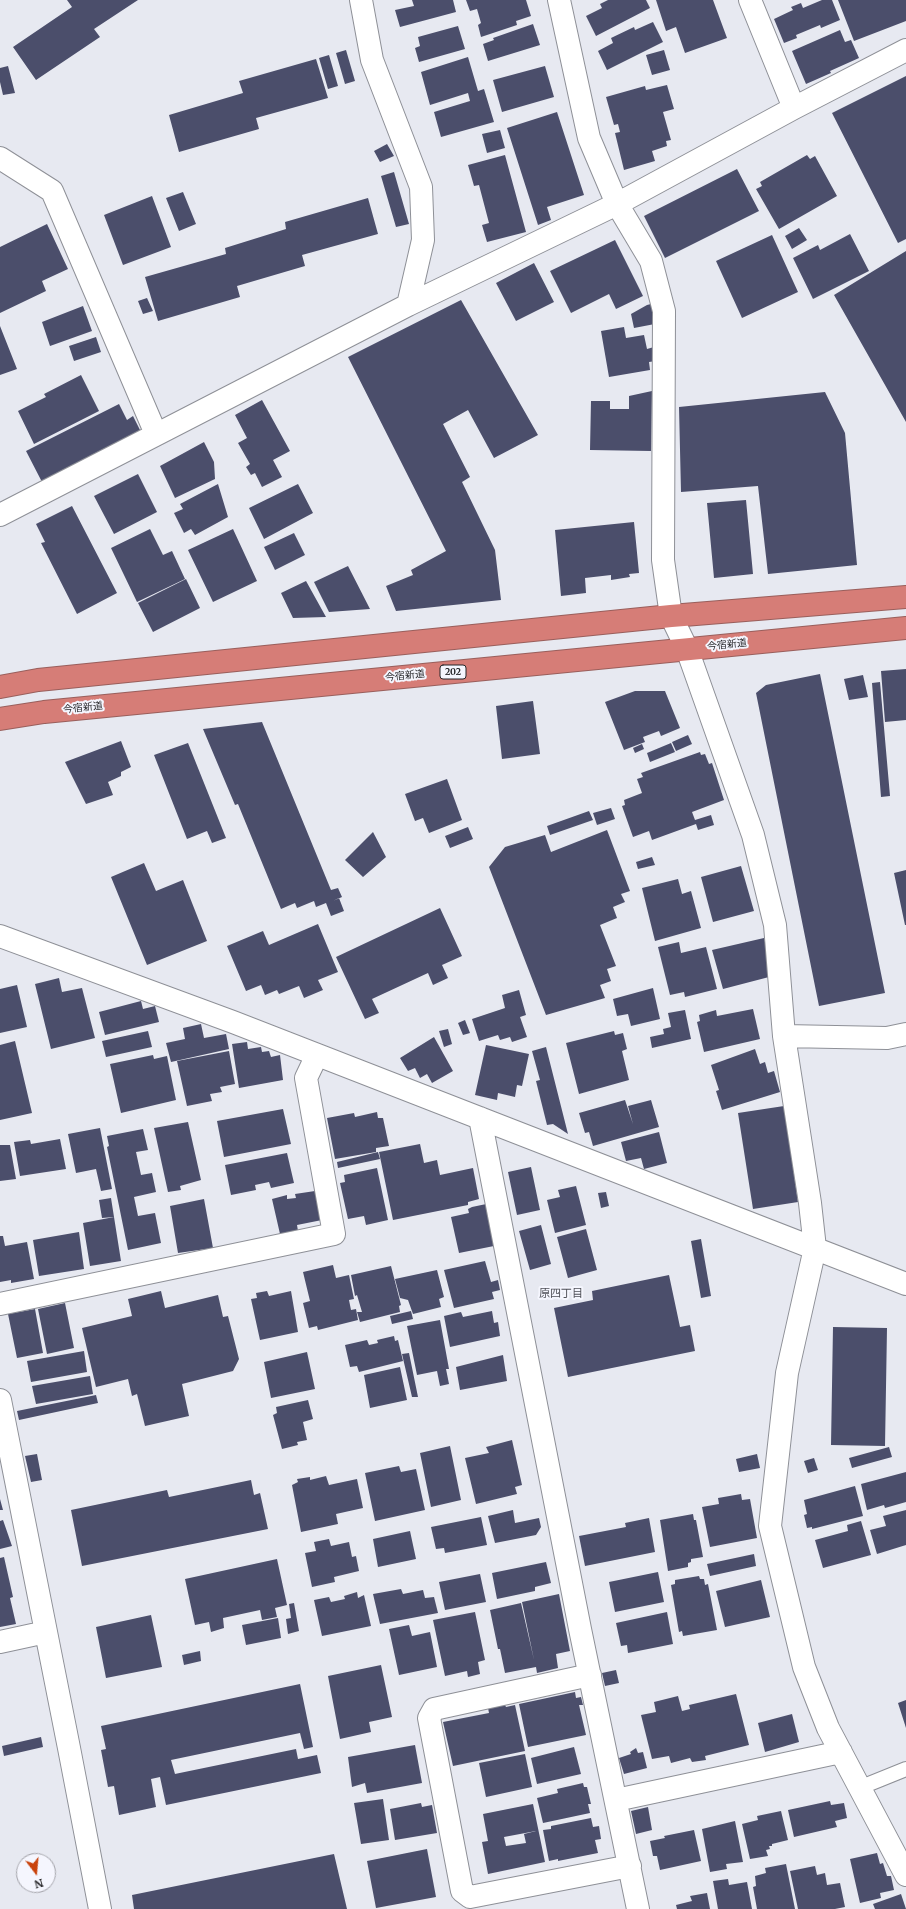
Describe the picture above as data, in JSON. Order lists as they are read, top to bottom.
{
  "streets": {
    "highway": ["今宿新道", "202"]
  },
  "districts": ["原四丁目"],
  "north": "bottom"
}
